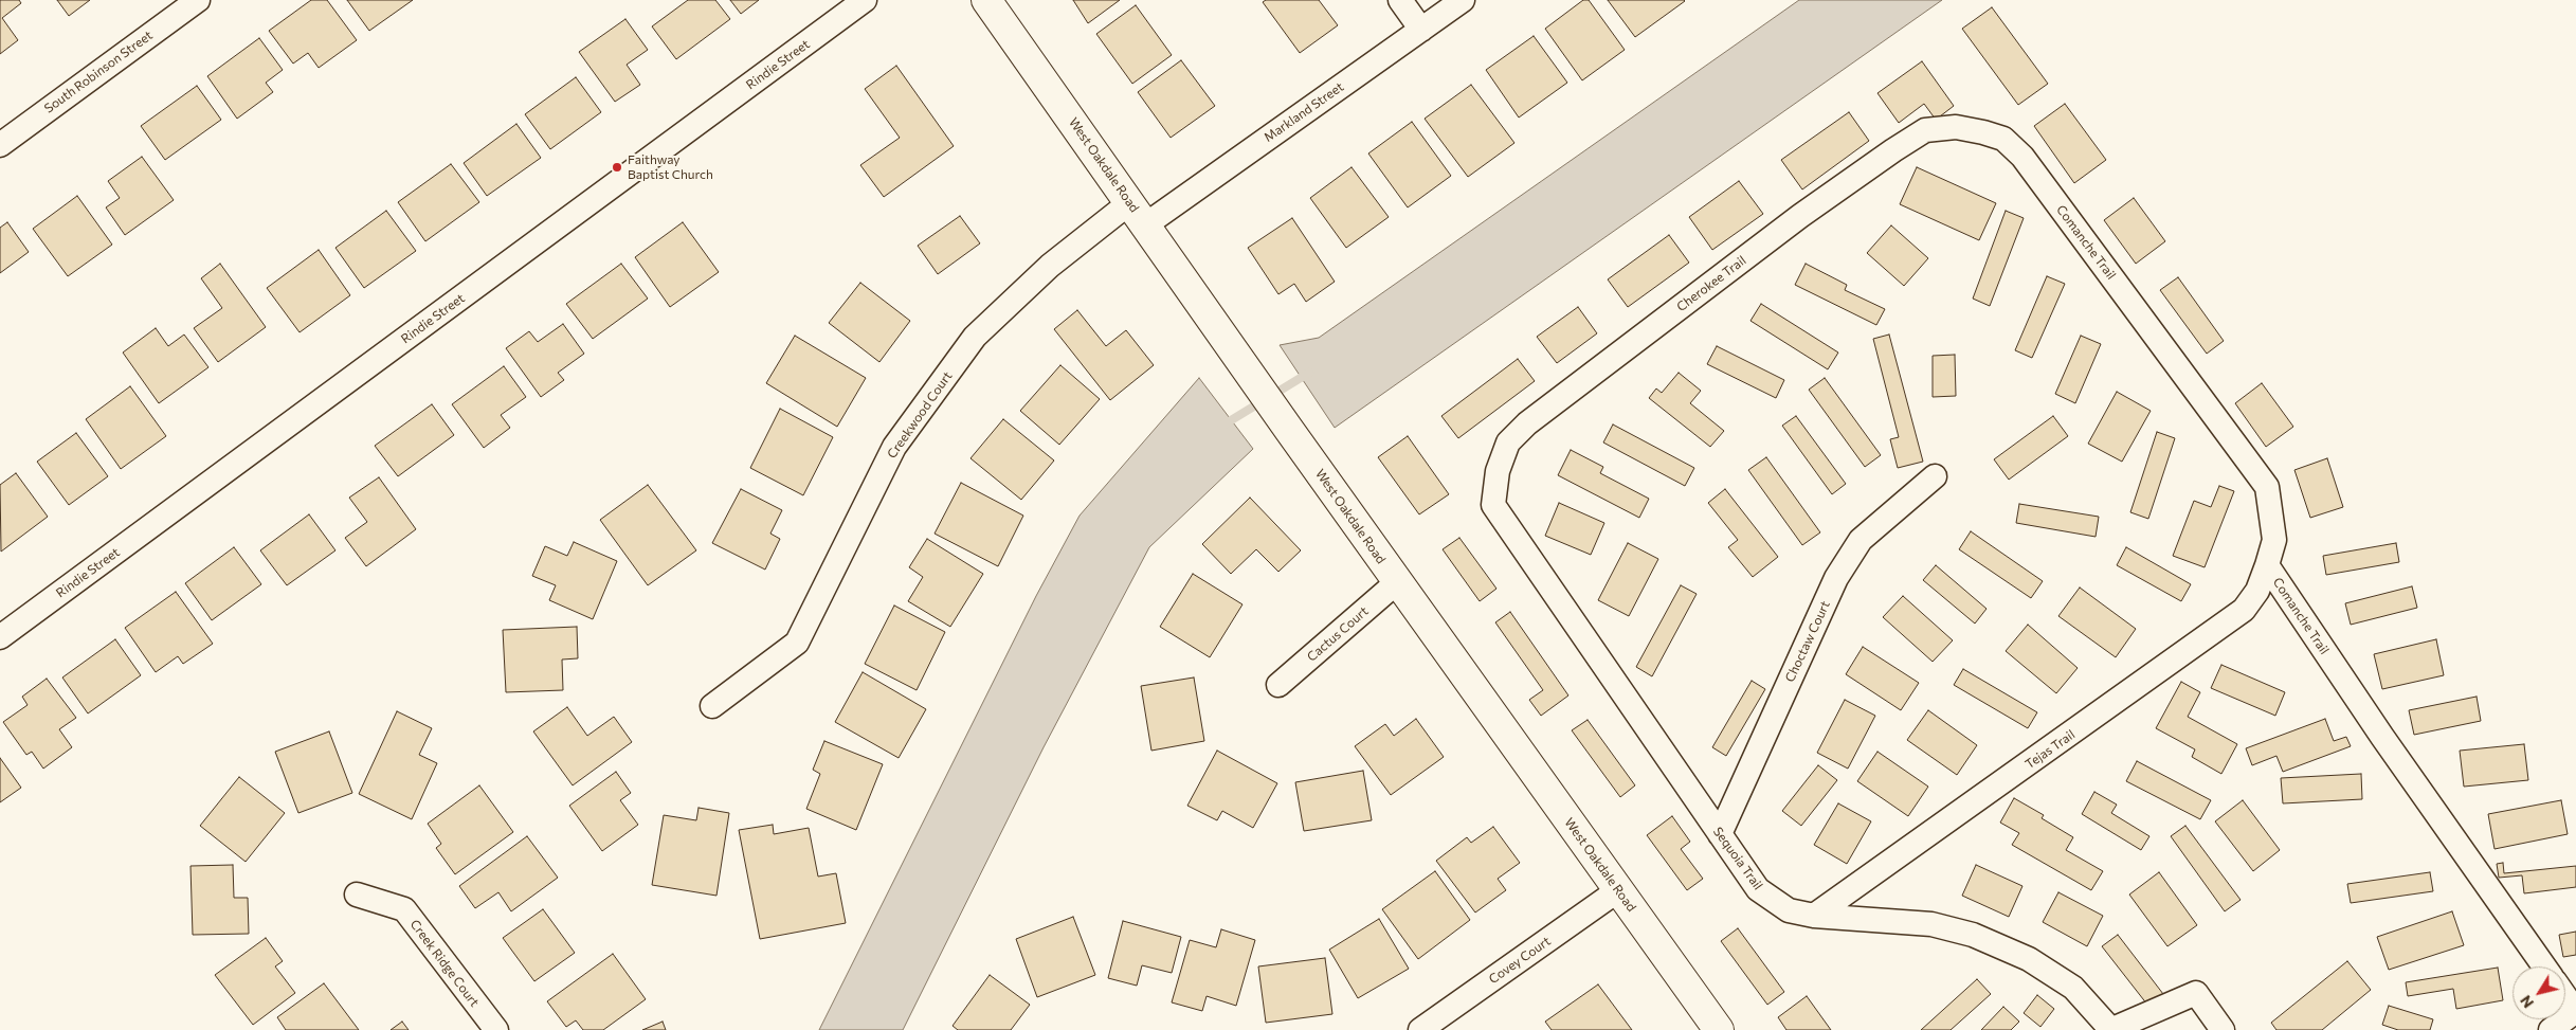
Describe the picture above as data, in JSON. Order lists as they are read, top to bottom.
{
  "streets": {
    "street": [
      "Rindie Street",
      "South Robinson Street",
      "Markland Street",
      "West Oakdale Road",
      "Comanche Trail",
      "Cherokee Trail",
      "Creekwood Court",
      "Cactus Court",
      "Choctaw Court",
      "Tejas Trail",
      "Sequoia Trail",
      "Covey Court",
      "Creek Ridge Court"
    ]
  },
  "crossings": [
    ["Markland Street", "West Oakdale Road"],
    ["Markland Street", "Creekwood Court"],
    ["West Oakdale Road", "Creekwood Court"],
    ["West Oakdale Road", "Cactus Court"],
    ["West Oakdale Road", "Covey Court"],
    ["Comanche Trail", "Cherokee Trail"],
    ["Comanche Trail", "Tejas Trail"],
    ["Cherokee Trail", "Sequoia Trail"],
    ["Choctaw Court", "Sequoia Trail"],
    ["Tejas Trail", "Sequoia Trail"]
  ],
  "places": ["Faithway Baptist Church"],
  "north": "bottom left"
}
